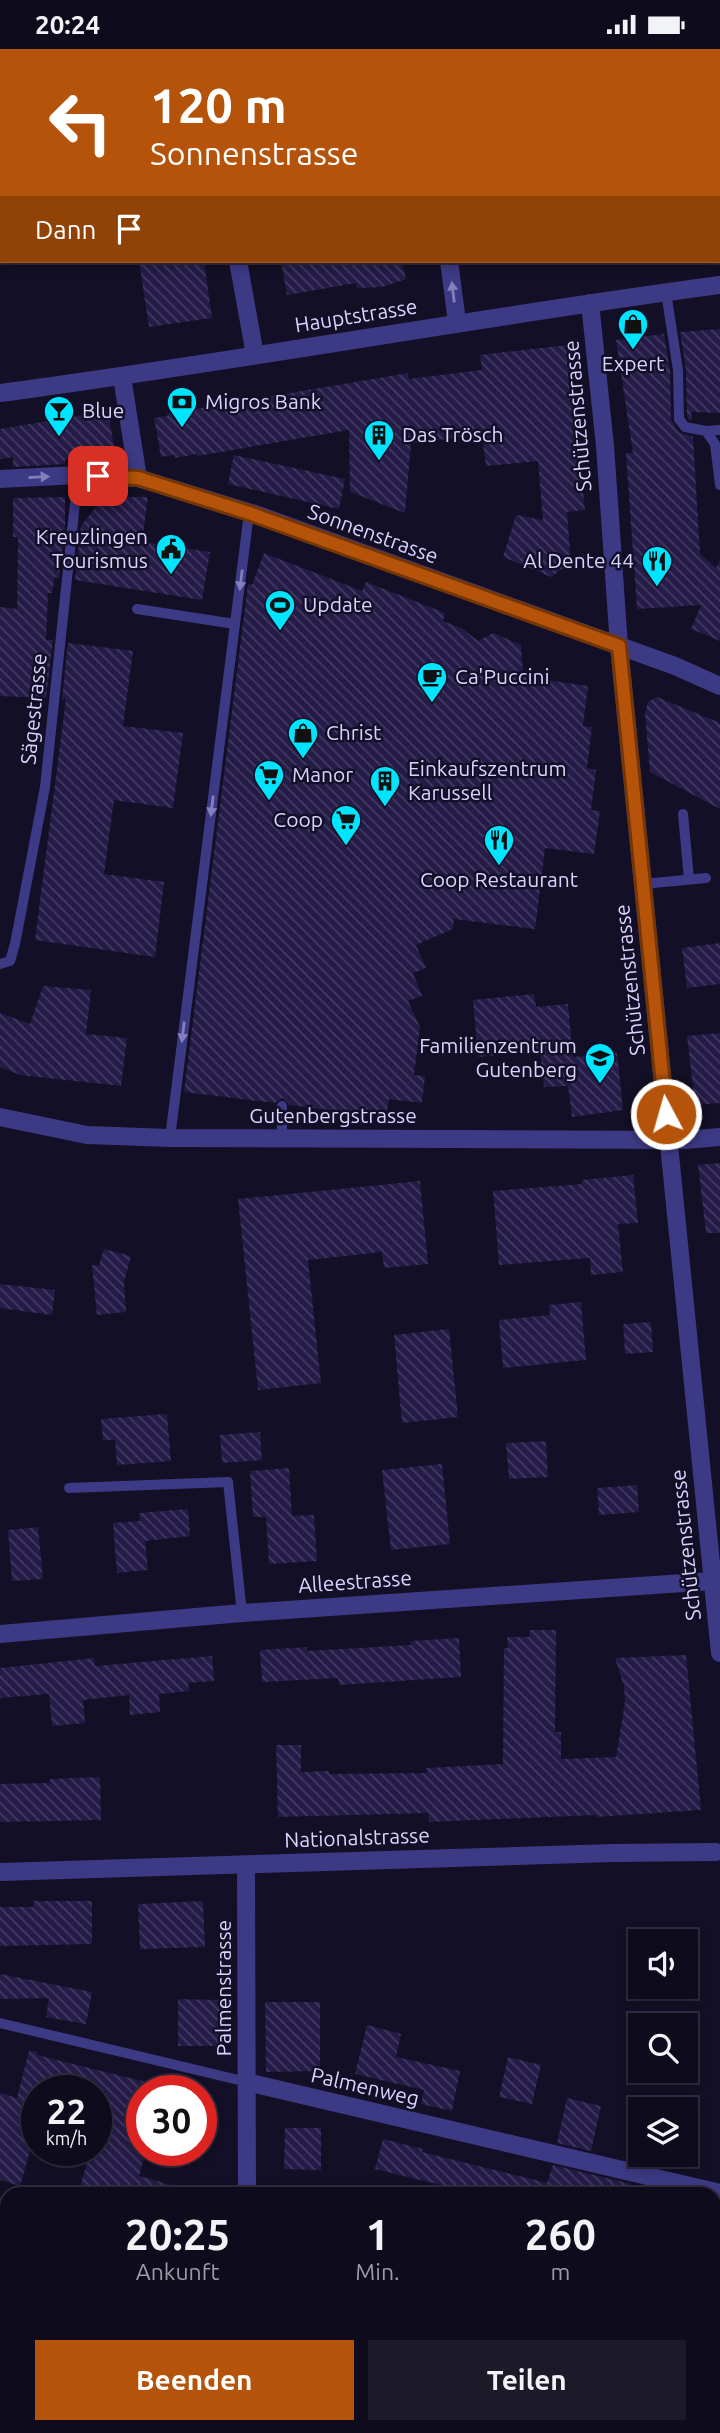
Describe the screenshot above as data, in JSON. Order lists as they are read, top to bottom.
{
  "streets": {
    "street": [
      "Hauptstrasse",
      "Schützenstrasse",
      "Sonnenstrasse",
      "Gutenbergstrasse",
      "Alleestrasse",
      "Nationalstrasse",
      "Palmenstrasse",
      "Palmenweg"
    ],
    "lane": ["Sägestrasse"]
  },
  "crossings": [
    ["Hauptstrasse", "Schützenstrasse"],
    ["Schützenstrasse", "Sonnenstrasse"],
    ["Schützenstrasse", "Gutenbergstrasse"],
    ["Schützenstrasse", "Alleestrasse"],
    ["Sonnenstrasse", "Sägestrasse"],
    ["Nationalstrasse", "Palmenstrasse"],
    ["Palmenstrasse", "Palmenweg"]
  ],
  "places": {
    "shop": ["Expert", "Christ"],
    "bank": ["Migros Bank"],
    "bar": ["Blue"],
    "building": ["Das Trösch", "Einkaufszentrum Karussell"],
    "public building": ["Kreuzlingen Tourismus"],
    "restaurant": ["Al Dente 44", "Coop Restaurant"],
    "sports": ["Update"],
    "cafe": ["Ca'Puccini"],
    "supermarket": ["Manor", "Coop"],
    "school or university": ["Familienzentrum Gutenberg"]
  },
  "page": {
    "status": "20:24",
    "turn": ["120 m", "Sonnenstrasse"],
    "then": "Dann",
    "speed": "22 km/h",
    "limit": "30",
    "eta": [
      "20:25",
      "Ankunft",
      "1",
      "Min.",
      "260",
      "m"
    ],
    "buttons": ["Beenden", "Teilen"]
  }
}
